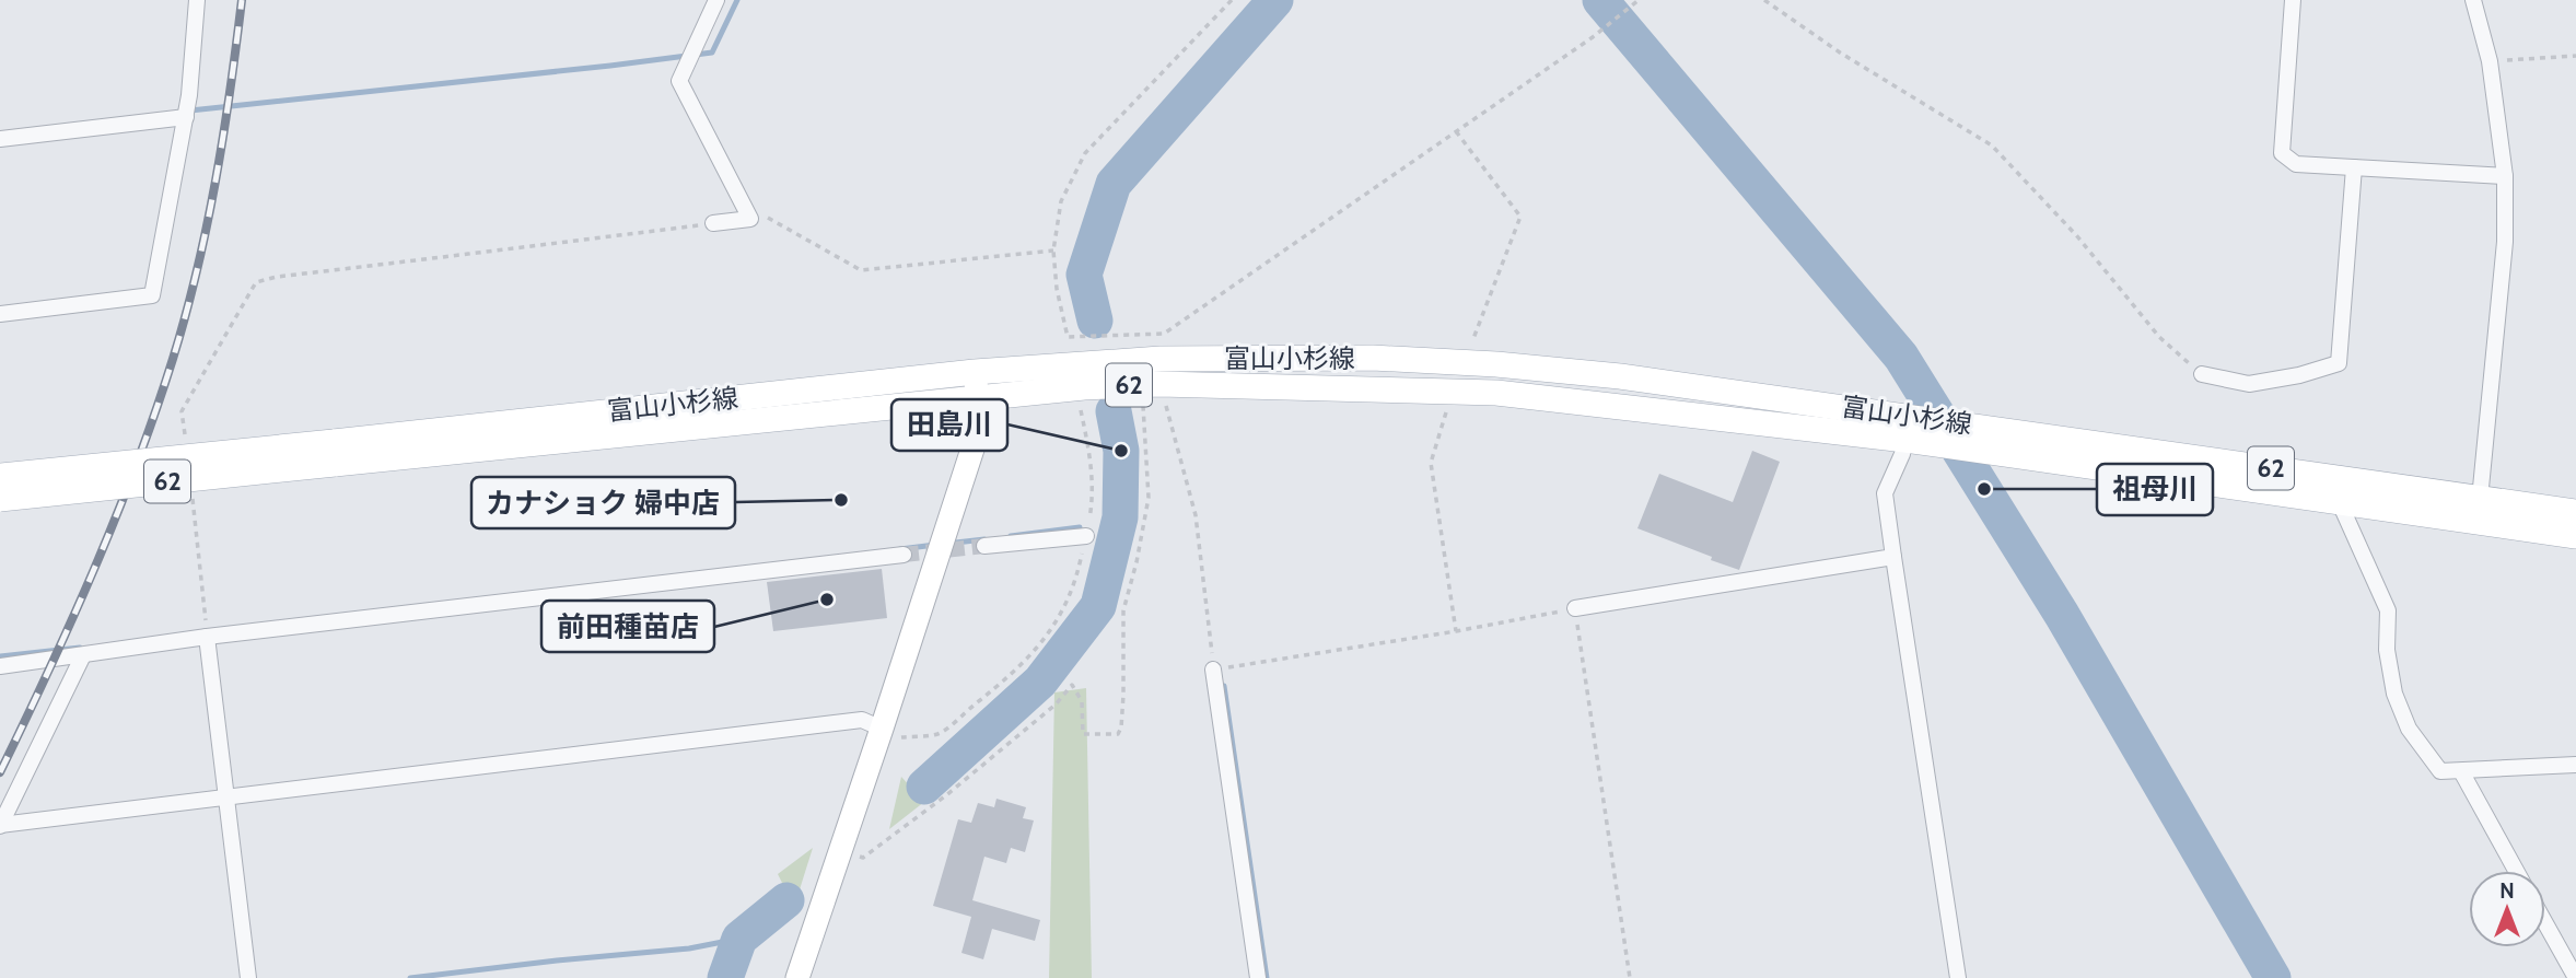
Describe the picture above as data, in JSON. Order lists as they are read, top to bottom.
{
  "streets": {
    "main road": ["富山小杉線", "62"]
  },
  "places": [
    "田島川",
    "祖母川",
    "カナショク 婦中店",
    "前田種苗店"
  ],
  "north": "top"
}
